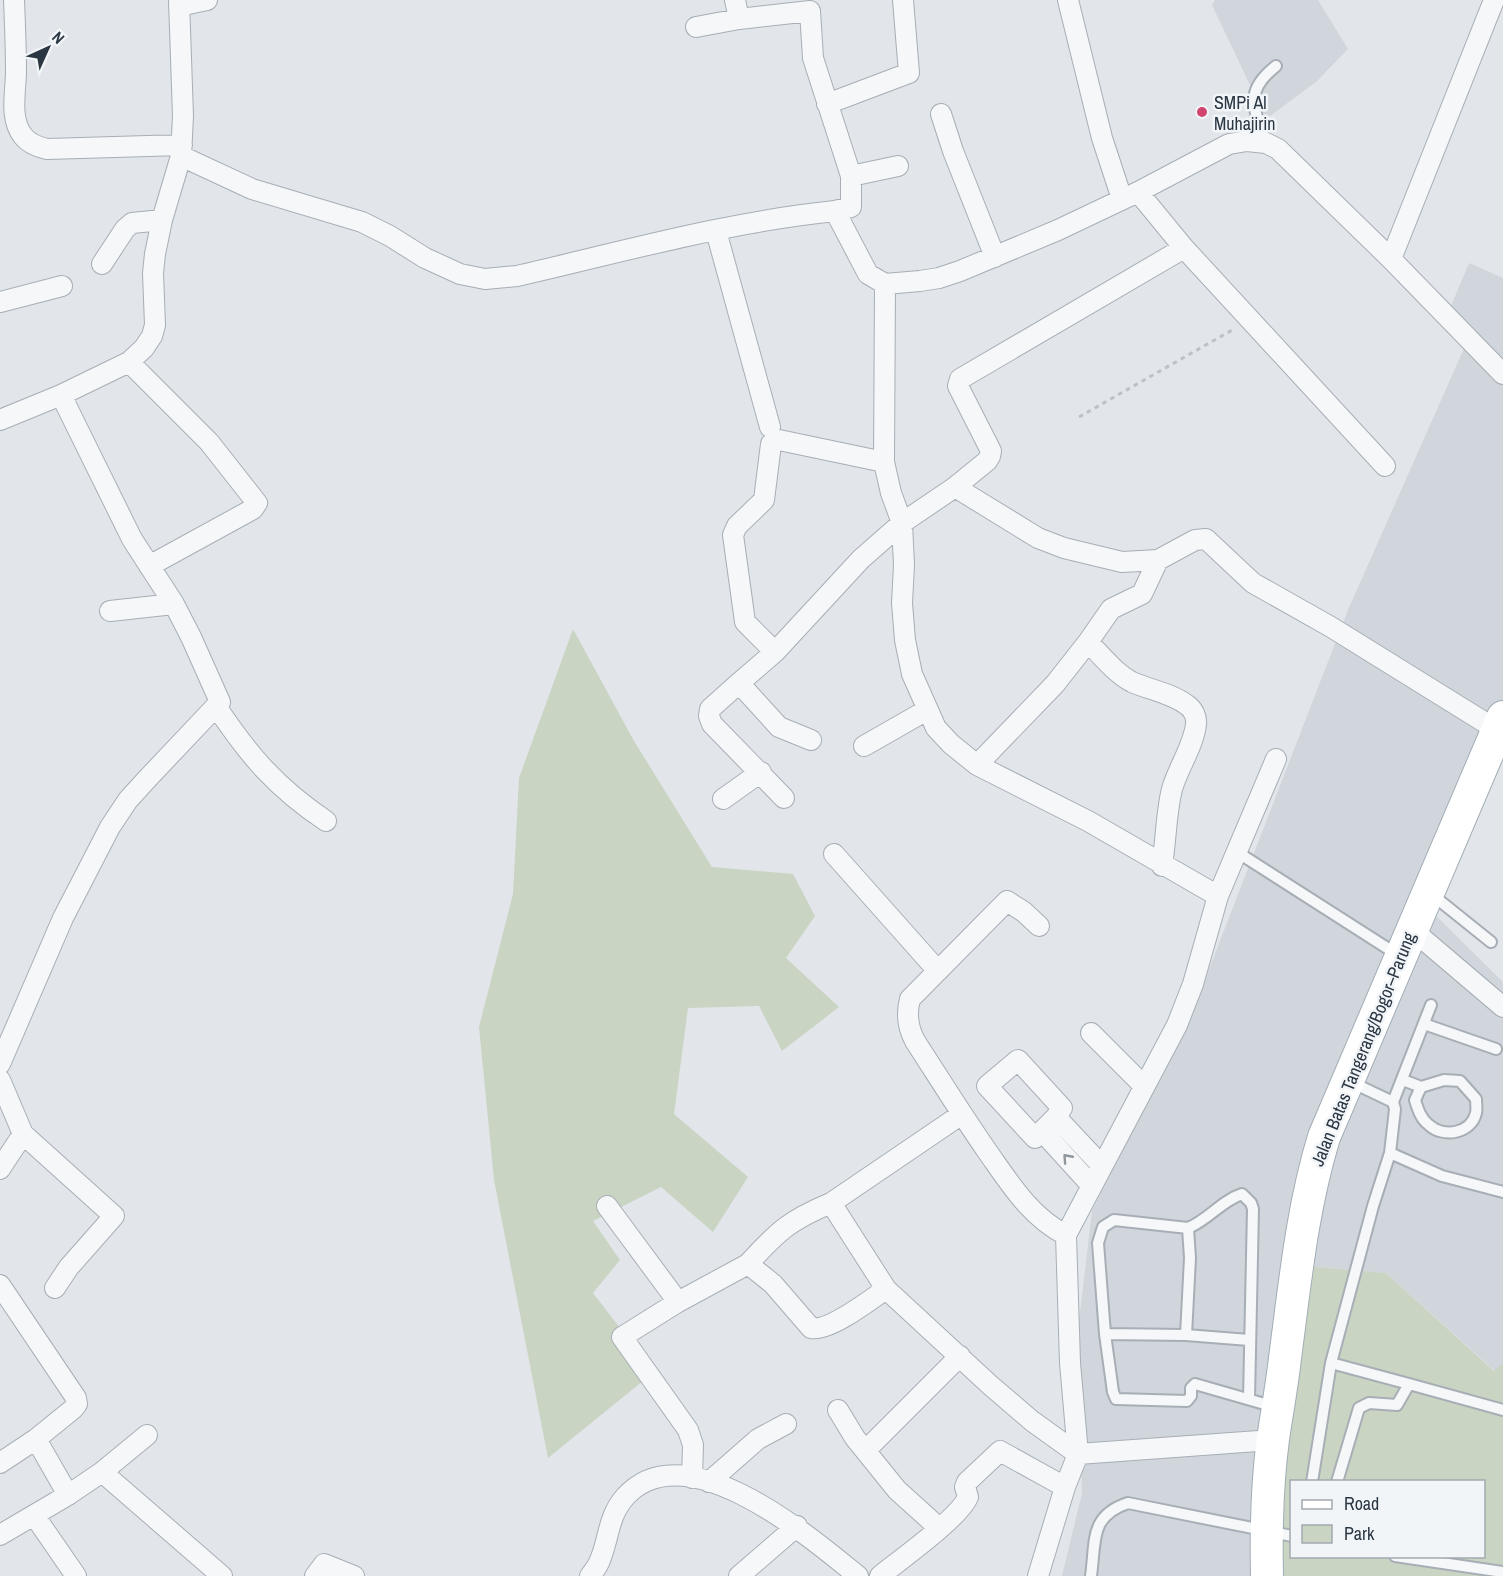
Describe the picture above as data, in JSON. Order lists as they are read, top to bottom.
{
  "streets": {
    "main road": ["Jalan Batas Tangerang/Bogor–Parung"]
  },
  "places": ["SMPi Al Muhajirin"],
  "legend": ["Road", "Park"],
  "north": "top right"
}
